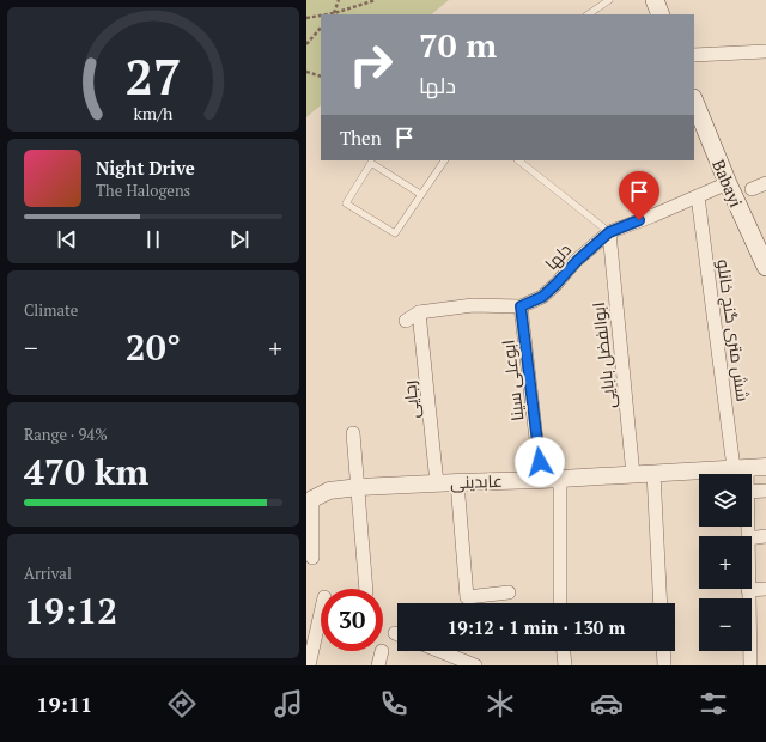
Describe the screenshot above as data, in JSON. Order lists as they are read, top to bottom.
{
  "streets": {
    "main road": ["Babayi"],
    "street": [
      "دلها",
      "شش متری گنج خانلو",
      "ابوالفضل بابایی",
      "ابوعلی سینا",
      "رجایی",
      "عابدینی"
    ]
  },
  "crossings": [
    ["Babayi", "دلها"],
    ["دلها", "شش متری گنج خانلو"],
    ["دلها", "ابوالفضل بابایی"],
    ["دلها", "ابوعلی سینا"],
    ["دلها", "رجایی"],
    ["شش متری گنج خانلو", "عابدینی"],
    ["ابوالفضل بابایی", "عابدینی"],
    ["ابوعلی سینا", "عابدینی"],
    ["رجایی", "عابدینی"]
  ],
  "page": {
    "turn": ["70 m", "دلها"],
    "then": "Then",
    "song": ["Night Drive", "The Halogens"],
    "tile": [
      "Climate",
      ["Range · 94%", "470 km"],
      ["Arrival", "19:12"]
    ],
    "heat": ["−", "20°", "+"],
    "map_buttons": ["+", "−"],
    "limit": "30",
    "trip": "19:12 · 1 min · 130 m",
    "tabs": "19:11",
    "gauge": ["27", "km/h"]
  }
}
